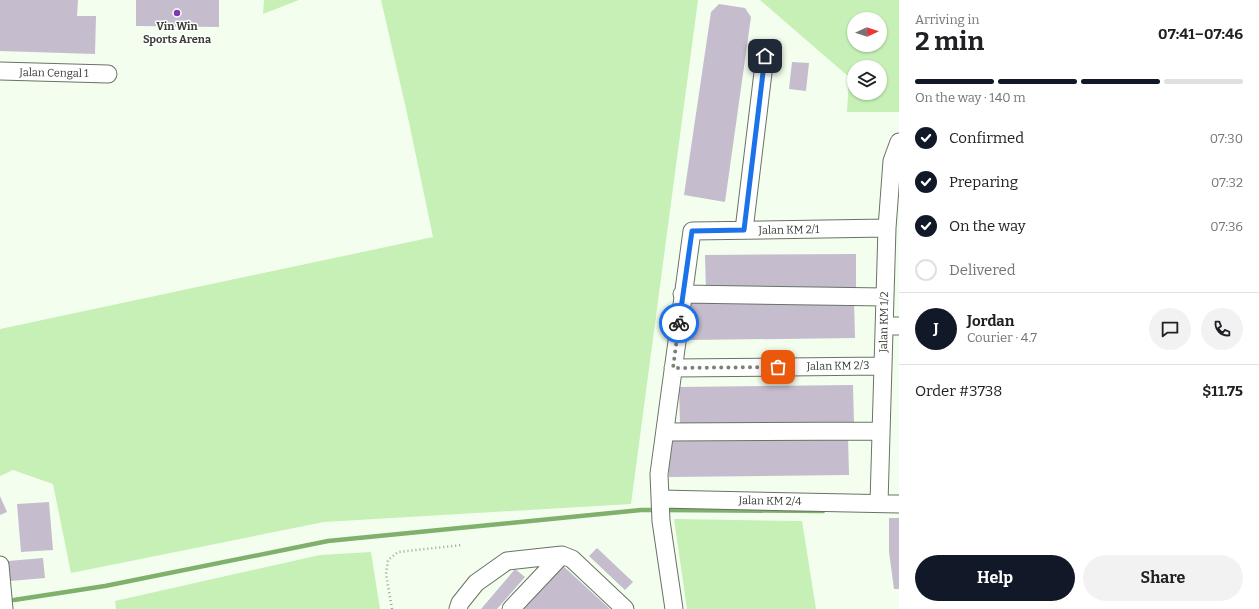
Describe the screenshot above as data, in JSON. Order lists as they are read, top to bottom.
{
  "streets": {
    "street": [
      "Jalan Cengal 1",
      "Jalan KM 2/1",
      "Jalan KM 1/2",
      "Jalan KM 2/3",
      "Jalan KM 2/4"
    ]
  },
  "crossings": [
    ["Jalan KM 2/1", "Jalan KM 1/2"],
    ["Jalan KM 1/2", "Jalan KM 2/3"],
    ["Jalan KM 1/2", "Jalan KM 2/4"]
  ],
  "places": ["Vin Win Sports Arena"],
  "north": "right",
  "page": {
    "heading": ["2 min", "Arriving in", "07:41–07:46"],
    "panel": [
      "Jordan",
      "Courier · 4.7",
      "Order #3738",
      "$11.75"
    ],
    "bar": "On the way · 140 m",
    "list": [
      ["Confirmed", "07:30"],
      ["Preparing", "07:32"],
      ["On the way", "07:36"],
      "Delivered"
    ],
    "round": "J",
    "buttons": ["Help", "Share"]
  }
}
